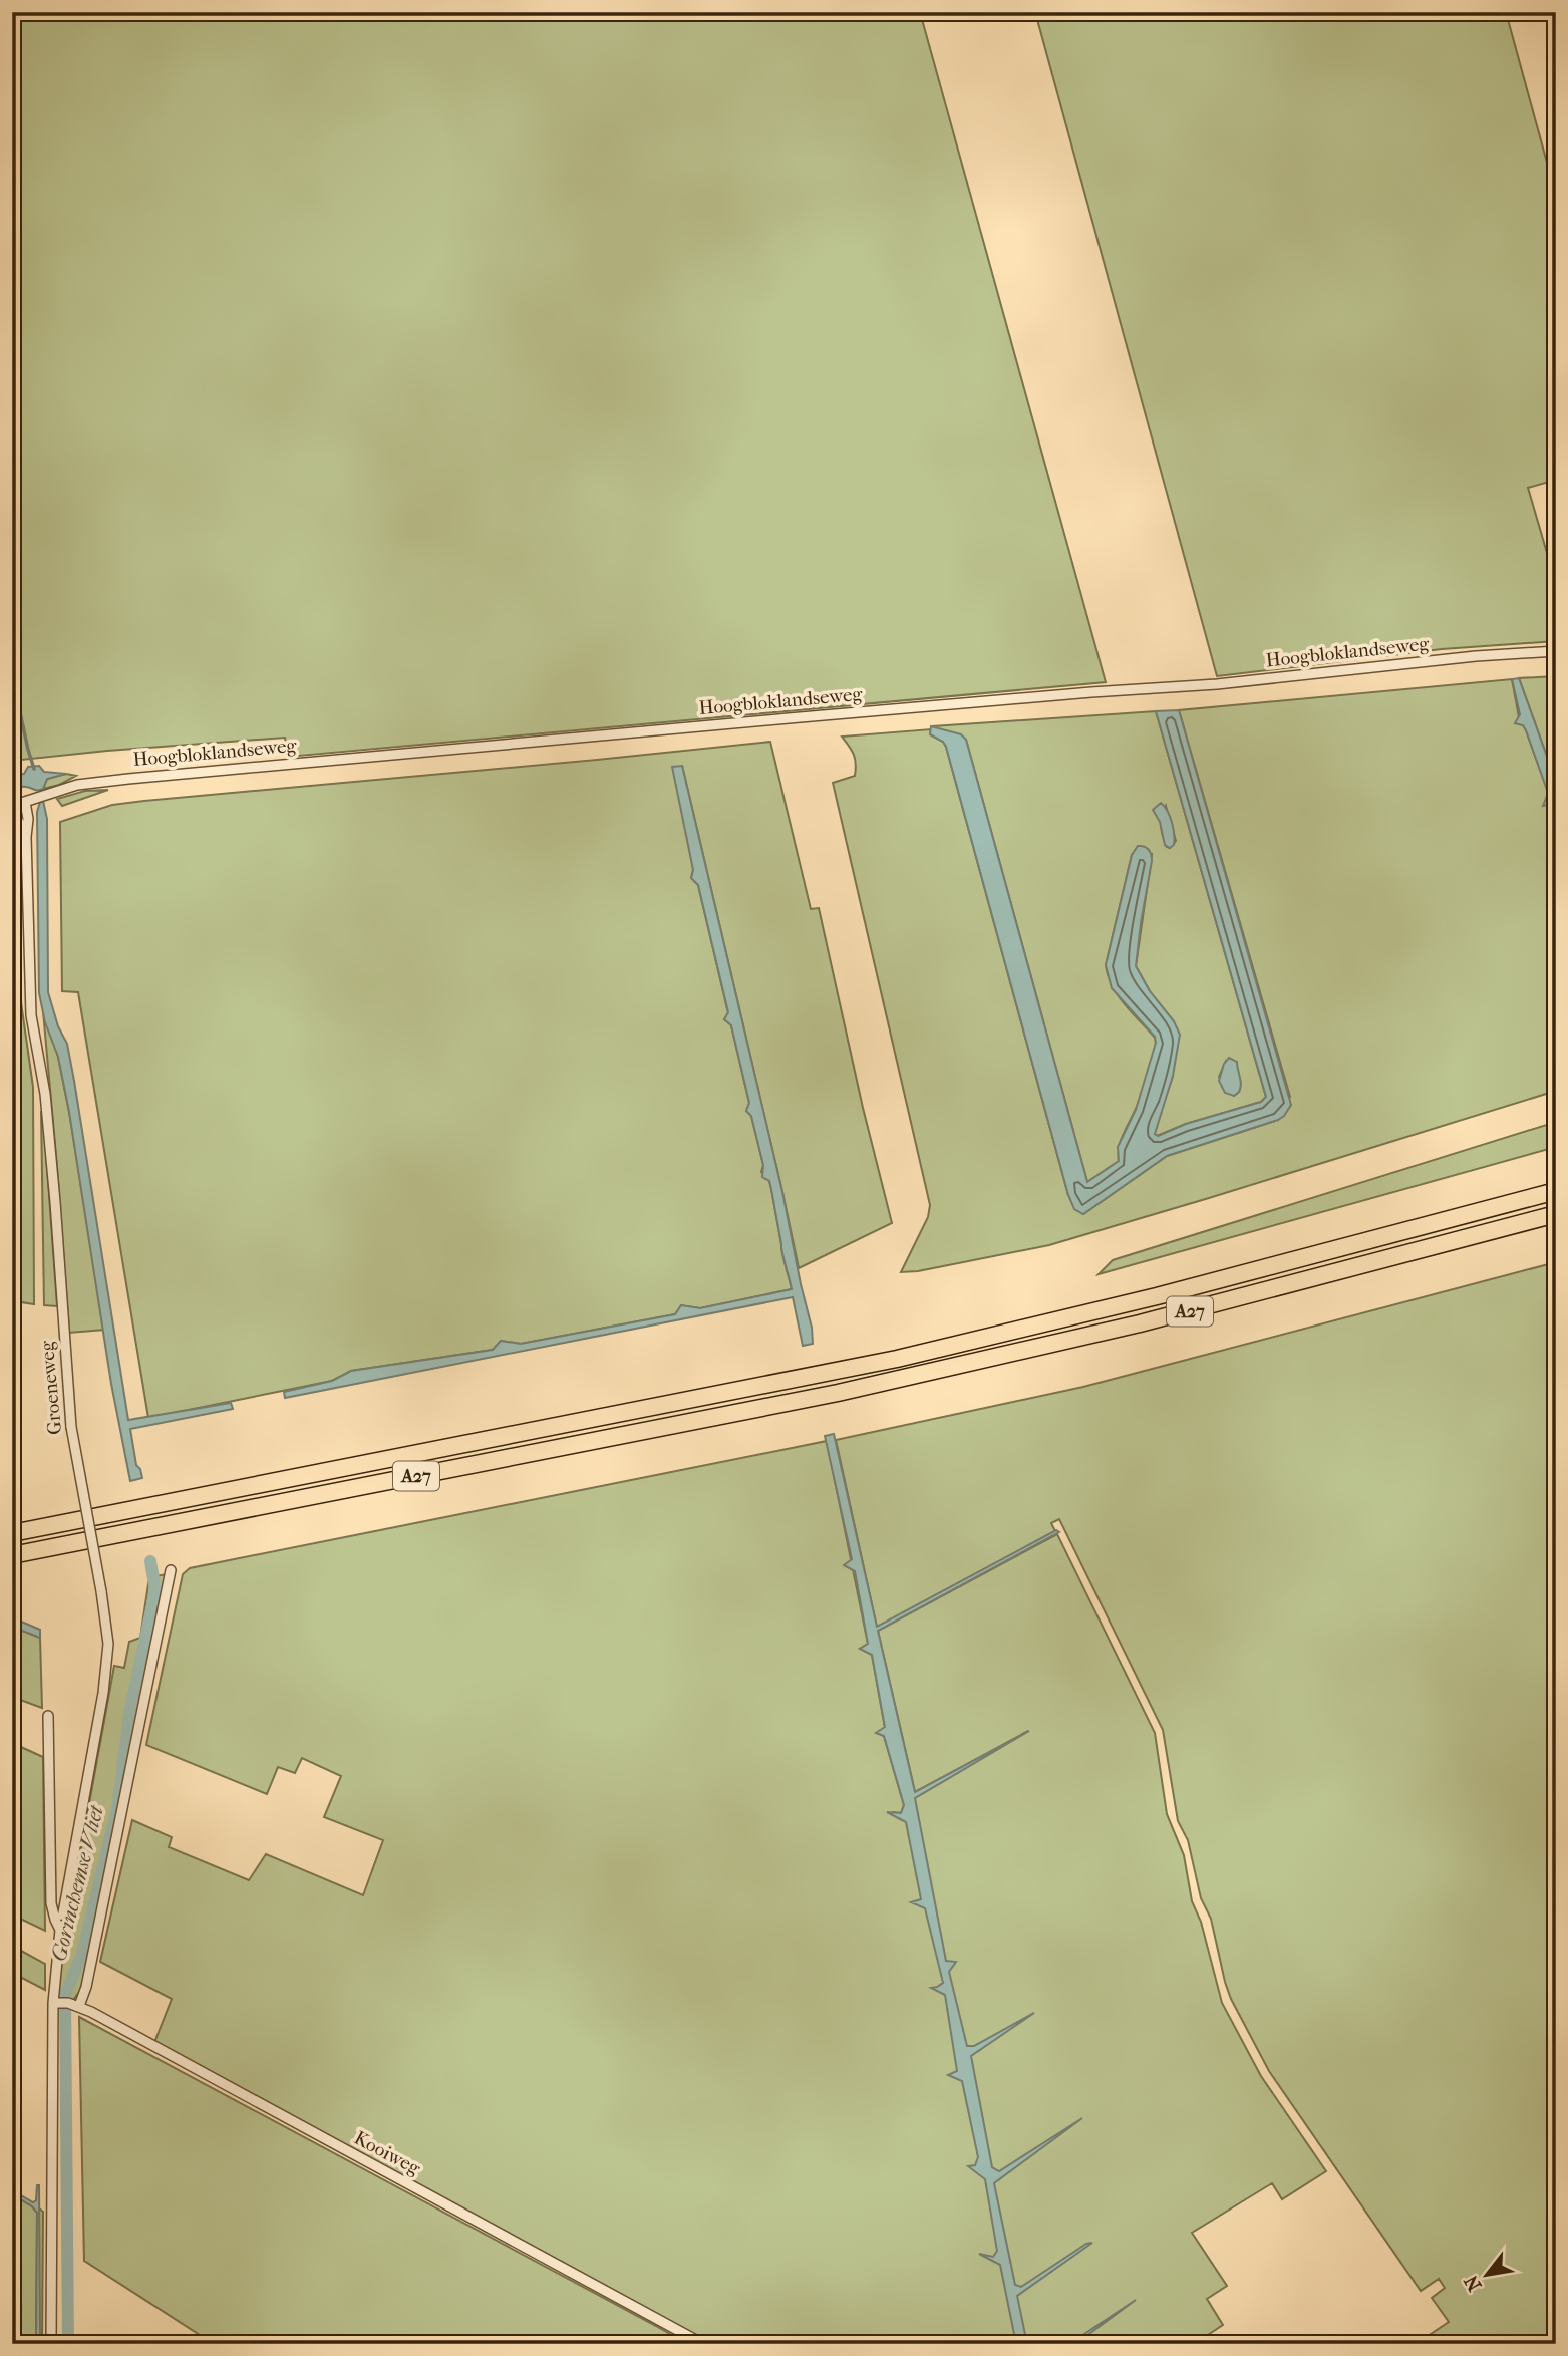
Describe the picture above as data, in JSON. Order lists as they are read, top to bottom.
{
  "streets": {
    "highway": ["A27"],
    "street": ["Hoogbloklandseweg", "Groeneweg", "Kooiweg"]
  },
  "crossings": [
    ["Hoogbloklandseweg", "Groeneweg"],
    ["Groeneweg", "Kooiweg"]
  ],
  "water": ["Gorinchemse Vliet"],
  "north": "bottom left"
}
